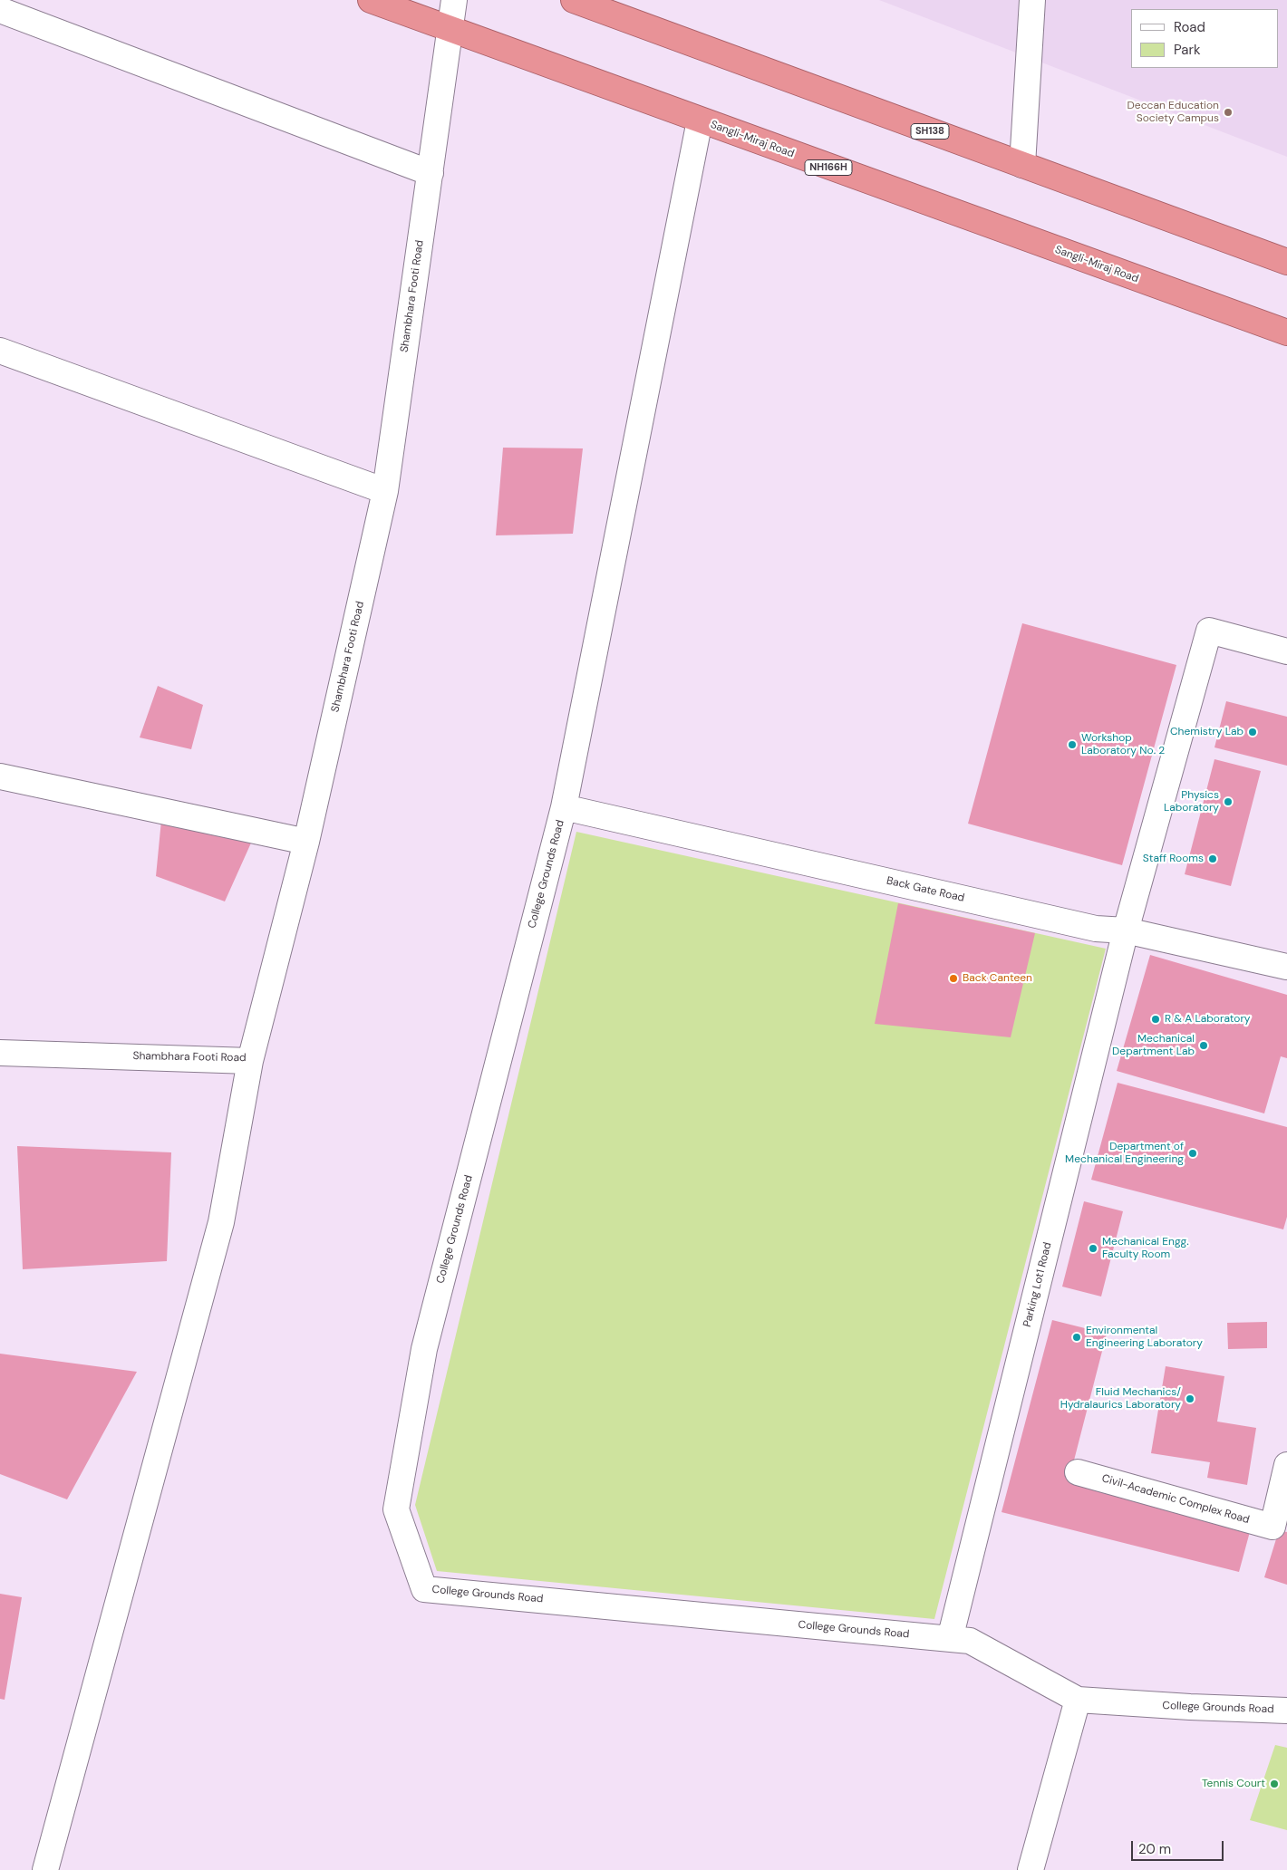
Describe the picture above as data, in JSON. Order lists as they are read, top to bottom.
{
  "streets": {
    "highway": ["SH138", "Sangli-Miraj Road", "NH166H"],
    "street": [
      "Shambhara Footi Road",
      "College Grounds Road",
      "Back Gate Road",
      "Parking Lot1 Road",
      "Civil-Academic Complex Road"
    ]
  },
  "crossings": [
    ["Sangli-Miraj Road", "Shambhara Footi Road"],
    ["College Grounds Road", "Back Gate Road"],
    ["College Grounds Road", "Parking Lot1 Road"],
    ["Back Gate Road", "Parking Lot1 Road"]
  ],
  "places": [
    "Deccan Education Society Campus",
    "Chemistry Lab",
    "Workshop Laboratory No. 2",
    "Physics Laboratory",
    "Staff Rooms",
    "Back Canteen",
    "R & A Laboratory",
    "Mechanical Department Lab",
    "Department of Mechanical Engineering",
    "Mechanical Engg. Faculty Room",
    "Environmental Engineering Laboratory",
    "Fluid Mechanics/ Hydralaurics Laboratory",
    "Tennis Court"
  ],
  "legend": ["Road", "Park"],
  "scale_bar": "20 m"
}
